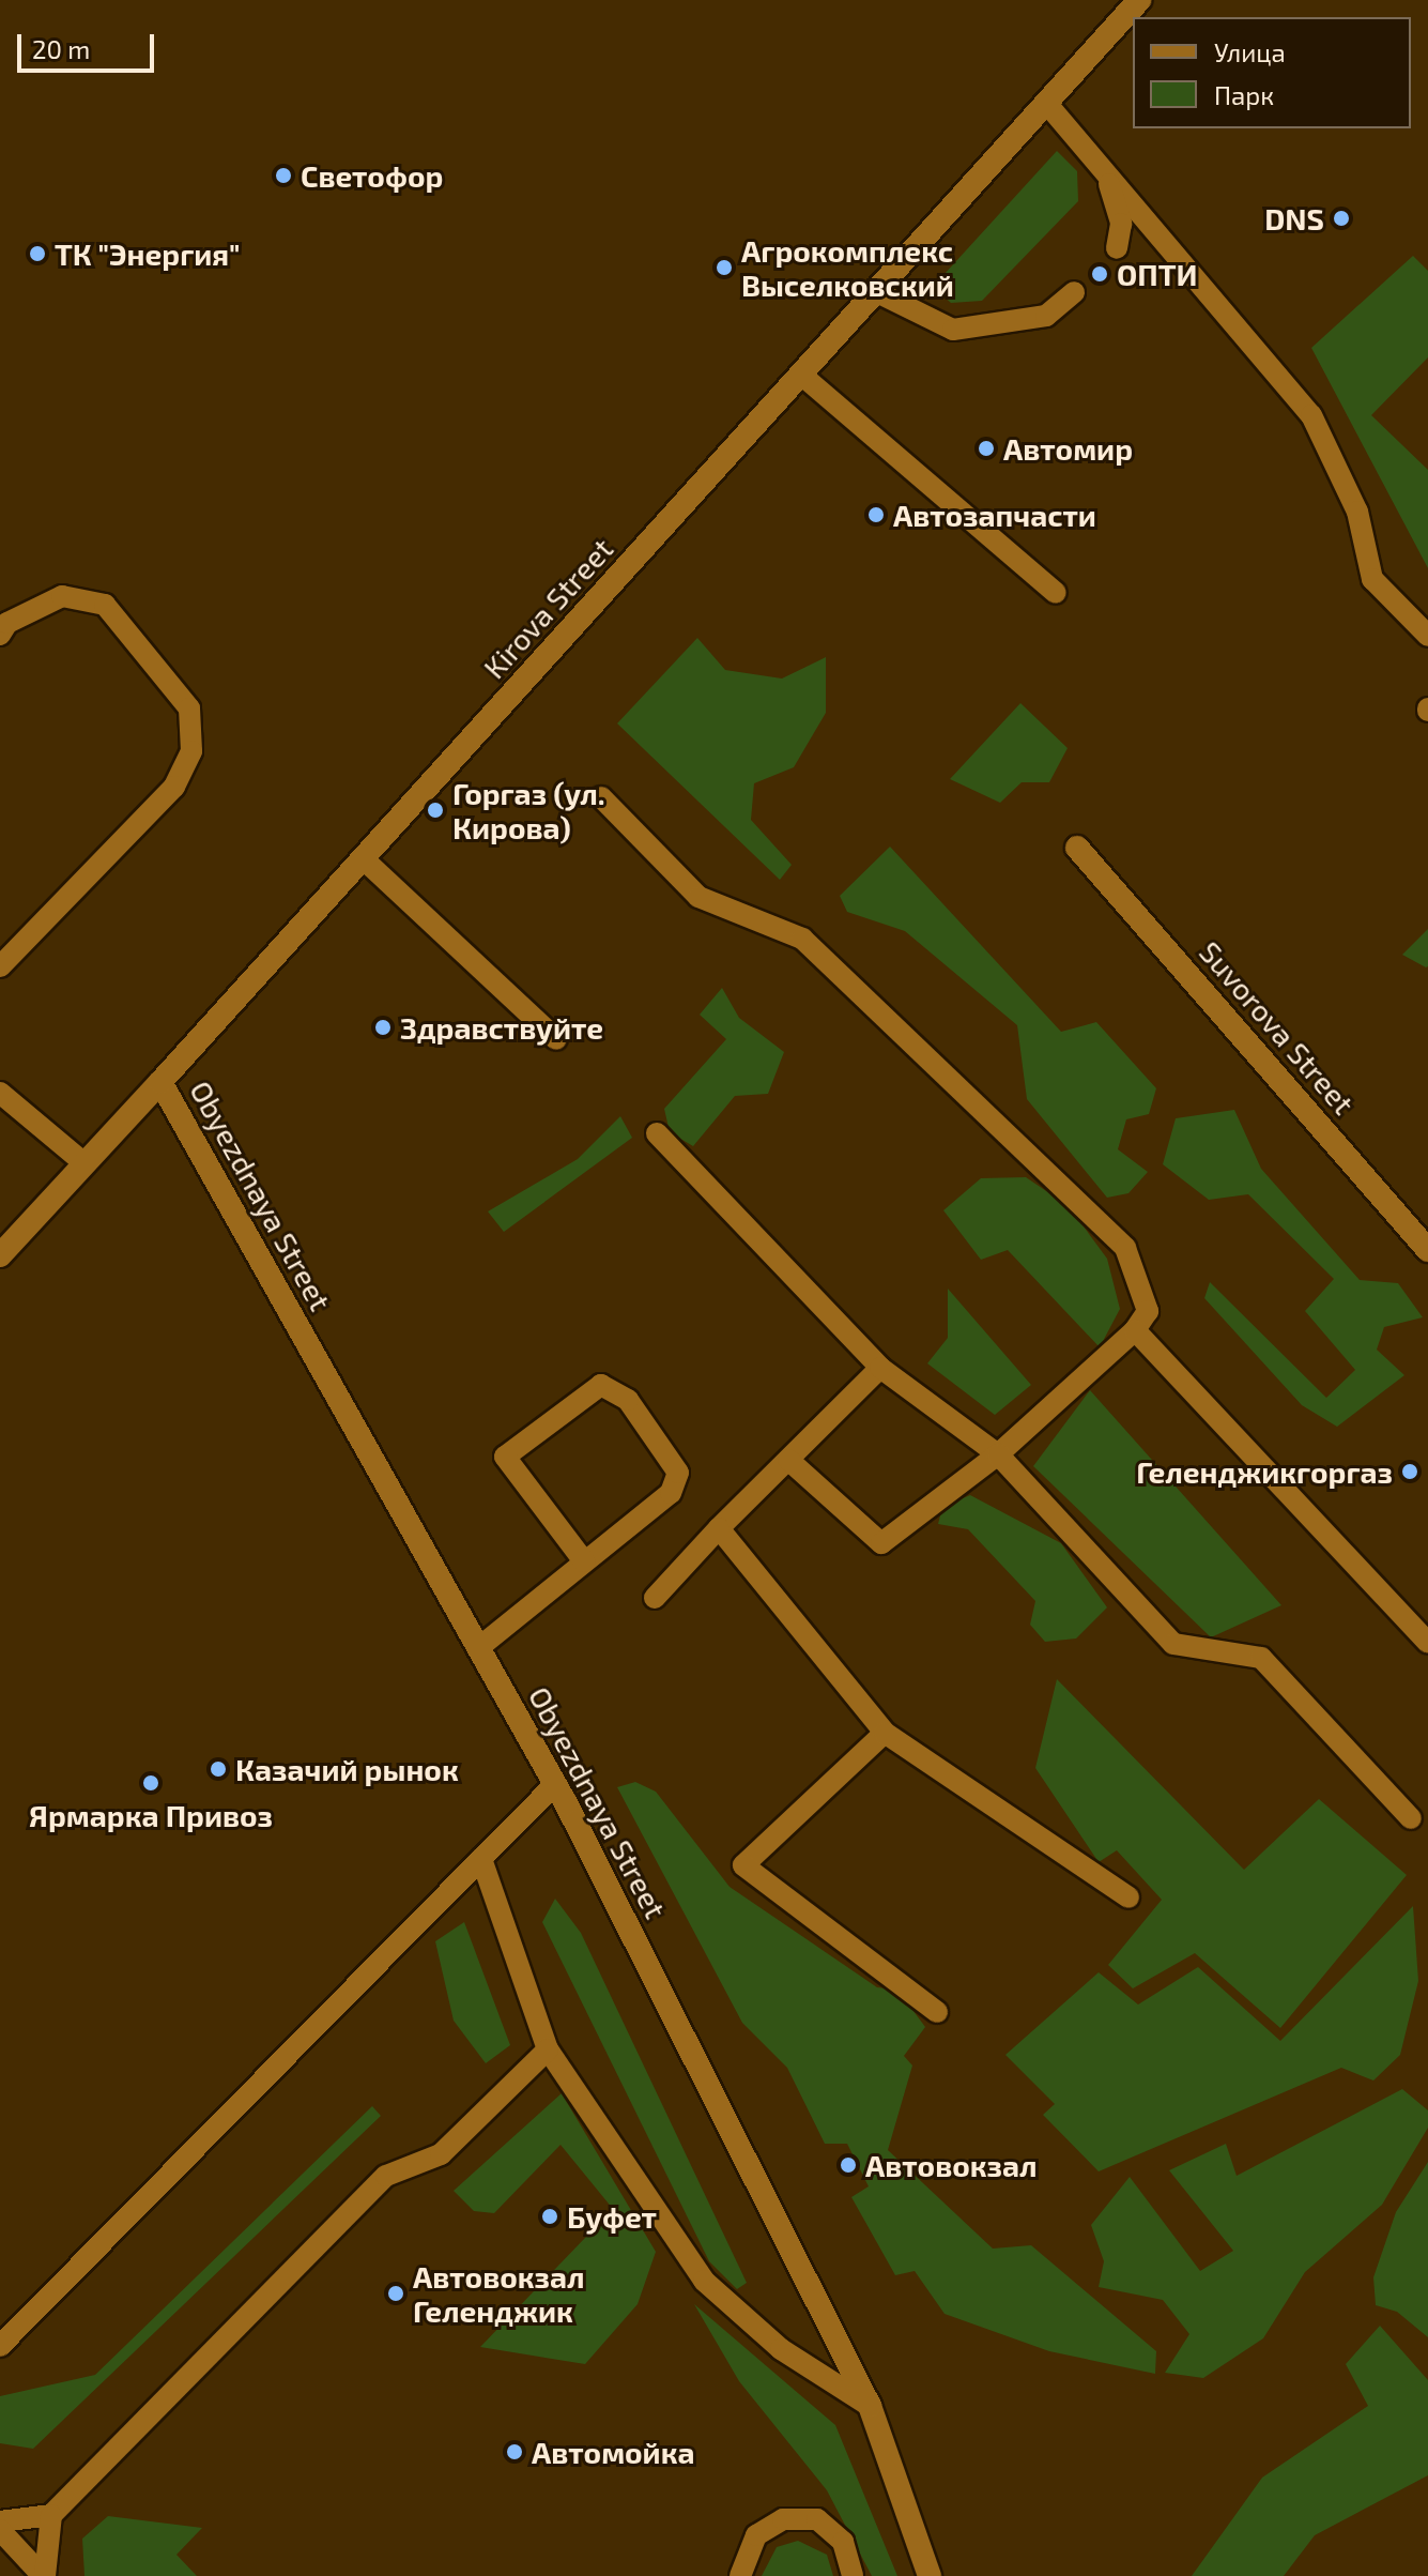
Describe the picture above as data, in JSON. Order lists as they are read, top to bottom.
{
  "streets": {
    "main road": ["Kirova Street", "Suvorova Street", "Obyezdnaya Street"]
  },
  "crossings": [
    ["Kirova Street", "Obyezdnaya Street"]
  ],
  "places": [
    "Светофор",
    "DNS",
    "ТК \"Энергия\"",
    "Агрокомплекс Выселковский",
    "ОПТИ",
    "Автомир",
    "Автозапчасти",
    "Горгаз (ул. Кирова)",
    "Здравствуйте",
    "Геленджикгоргаз",
    "Казачий рынок",
    "Ярмарка Привоз",
    "Автовокзал",
    "Буфет",
    "Автовокзал Геленджик",
    "Автомойка"
  ],
  "legend": ["Улица", "Парк"],
  "scale_bar": "20 m"
}
